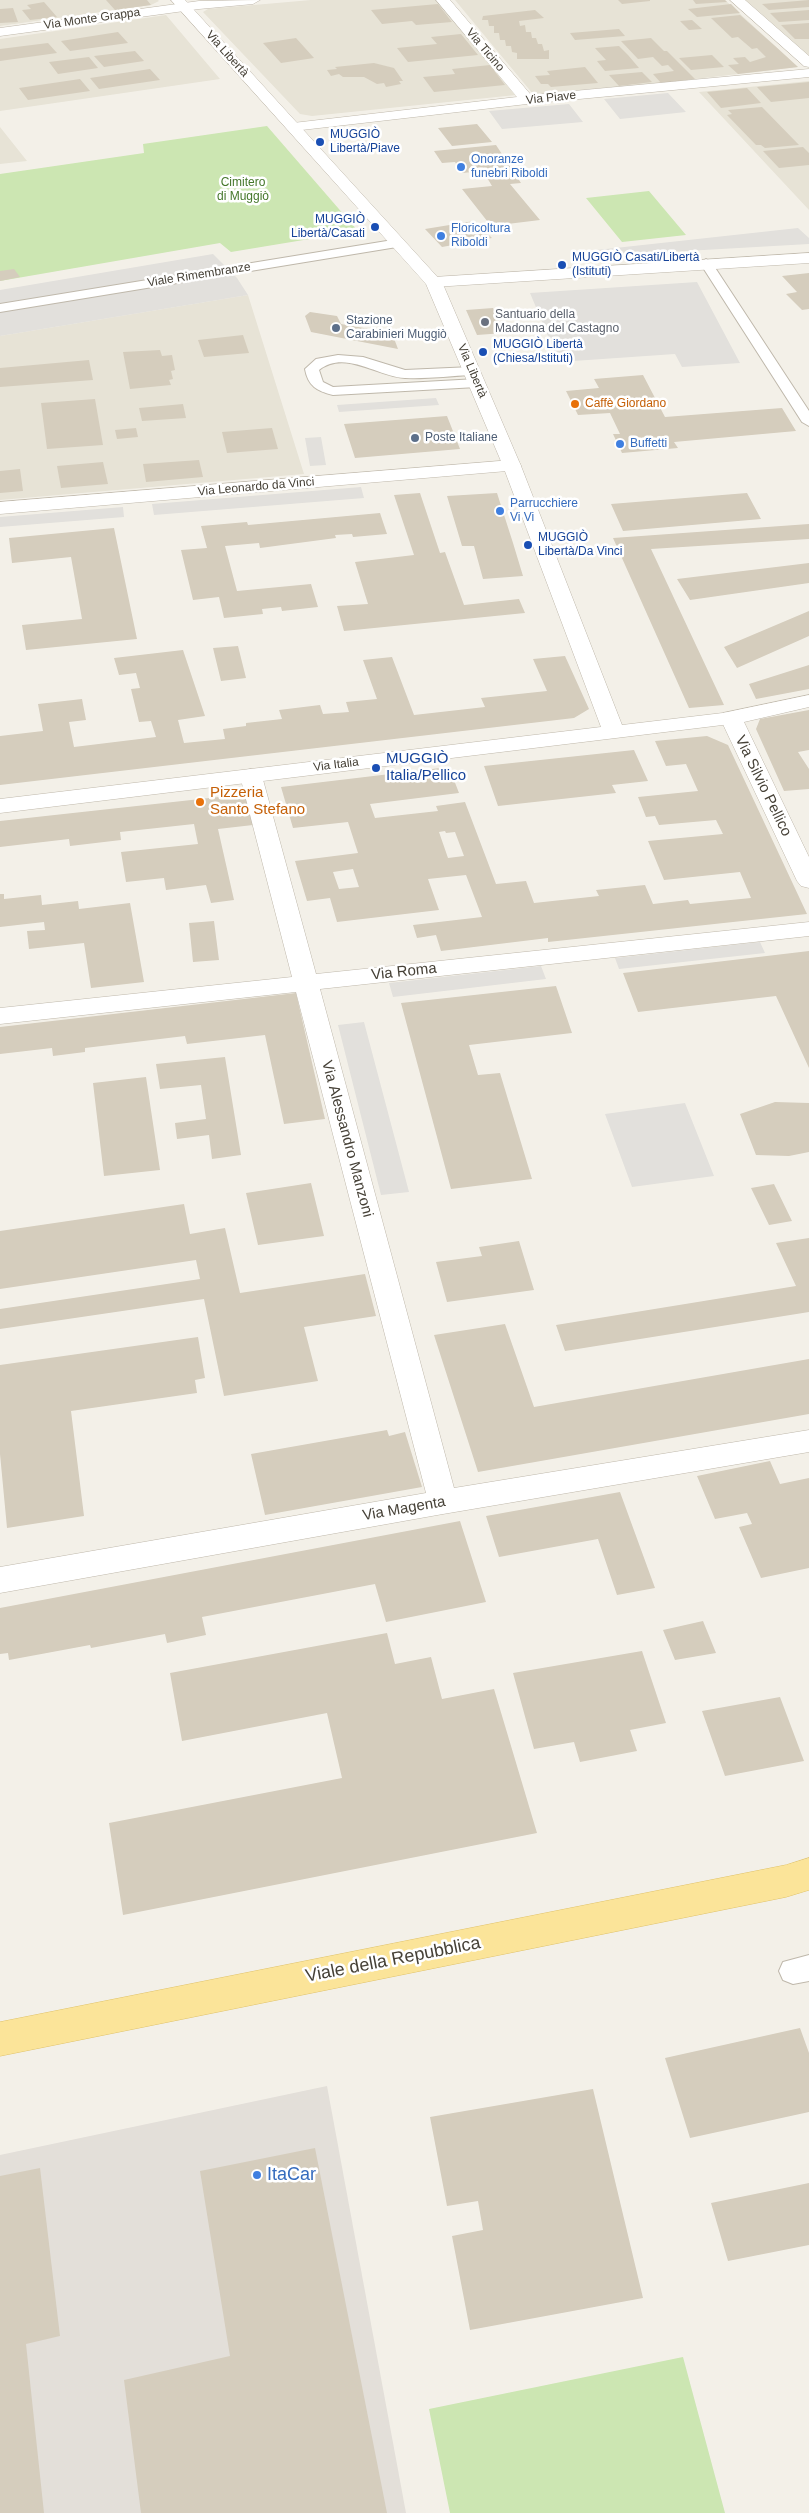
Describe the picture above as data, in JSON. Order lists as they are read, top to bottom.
{
  "streets": {
    "main road": ["Viale della Repubblica"],
    "street": [
      "Via Monte Grappa",
      "Via Ticino",
      "Via Libertà",
      "Via Piave",
      "Via Leonardo da Vinci",
      "Via Italia",
      "Via Silvio Pellico",
      "Via Roma",
      "Via Alessandro Manzoni",
      "Via Magenta"
    ],
    "lane": ["Viale Rimembranze"]
  },
  "crossings": [
    ["Via Monte Grappa", "Via Libertà"],
    ["Via Ticino", "Via Piave"],
    ["Via Libertà", "Via Piave"],
    ["Via Libertà", "Viale Rimembranze"],
    ["Via Libertà", "Via Leonardo da Vinci"],
    ["Via Libertà", "Via Italia"],
    ["Via Italia", "Via Silvio Pellico"],
    ["Via Italia", "Via Alessandro Manzoni"],
    ["Via Roma", "Via Alessandro Manzoni"],
    ["Via Alessandro Manzoni", "Via Magenta"]
  ],
  "parks": ["Cimitero di Muggiò"],
  "places": [
    "MUGGIÒ Libertà/Piave",
    "Onoranze funebri Riboldi",
    "MUGGIÒ Libertà/Casati",
    "Floricoltura Riboldi",
    "MUGGIÒ Casati/Libertà (Istituti)",
    "Santuario della Madonna del Castagno",
    "Stazione Carabinieri Muggiò",
    "MUGGIÒ Libertà (Chiesa/Istituti)",
    "Caffè Giordano",
    "Poste Italiane",
    "Buffetti",
    "Parrucchiere Vi Vi",
    "MUGGIÒ Libertà/Da Vinci",
    "MUGGIÒ Italia/Pellico",
    "Pizzeria Santo Stefano",
    "ItaCar"
  ]
}
